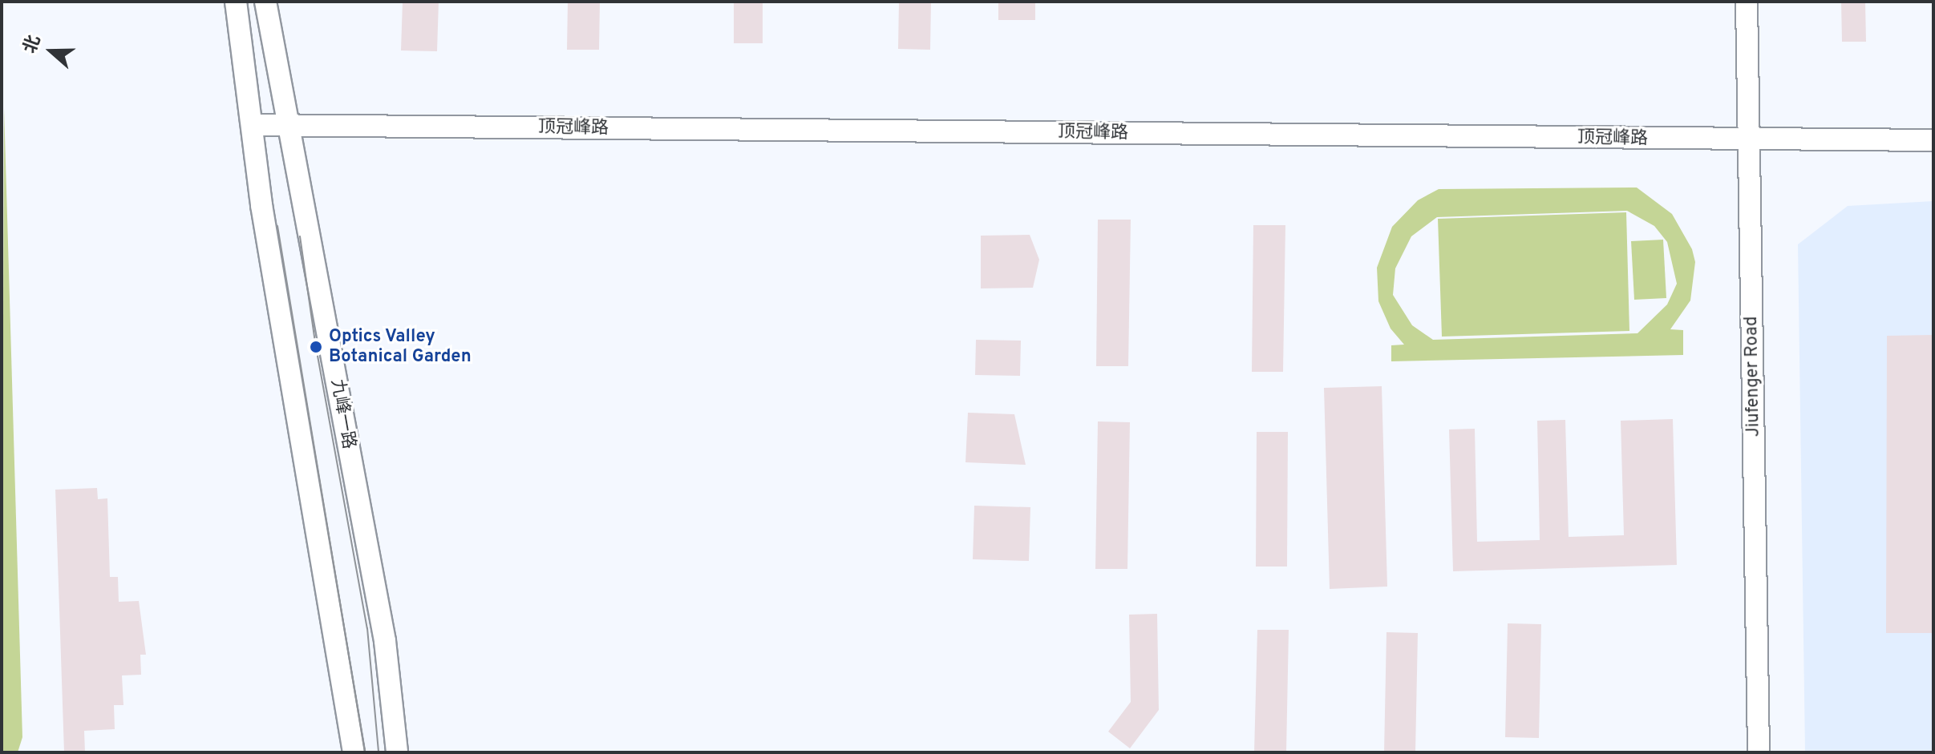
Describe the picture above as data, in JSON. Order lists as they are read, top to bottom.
{
  "streets": {
    "street": ["顶冠峰路", "Jiufenger Road", "九峰一路"]
  },
  "crossings": [
    ["顶冠峰路", "Jiufenger Road"],
    ["顶冠峰路", "九峰一路"]
  ],
  "places": ["Optics Valley Botanical Garden"],
  "north": "left"
}
